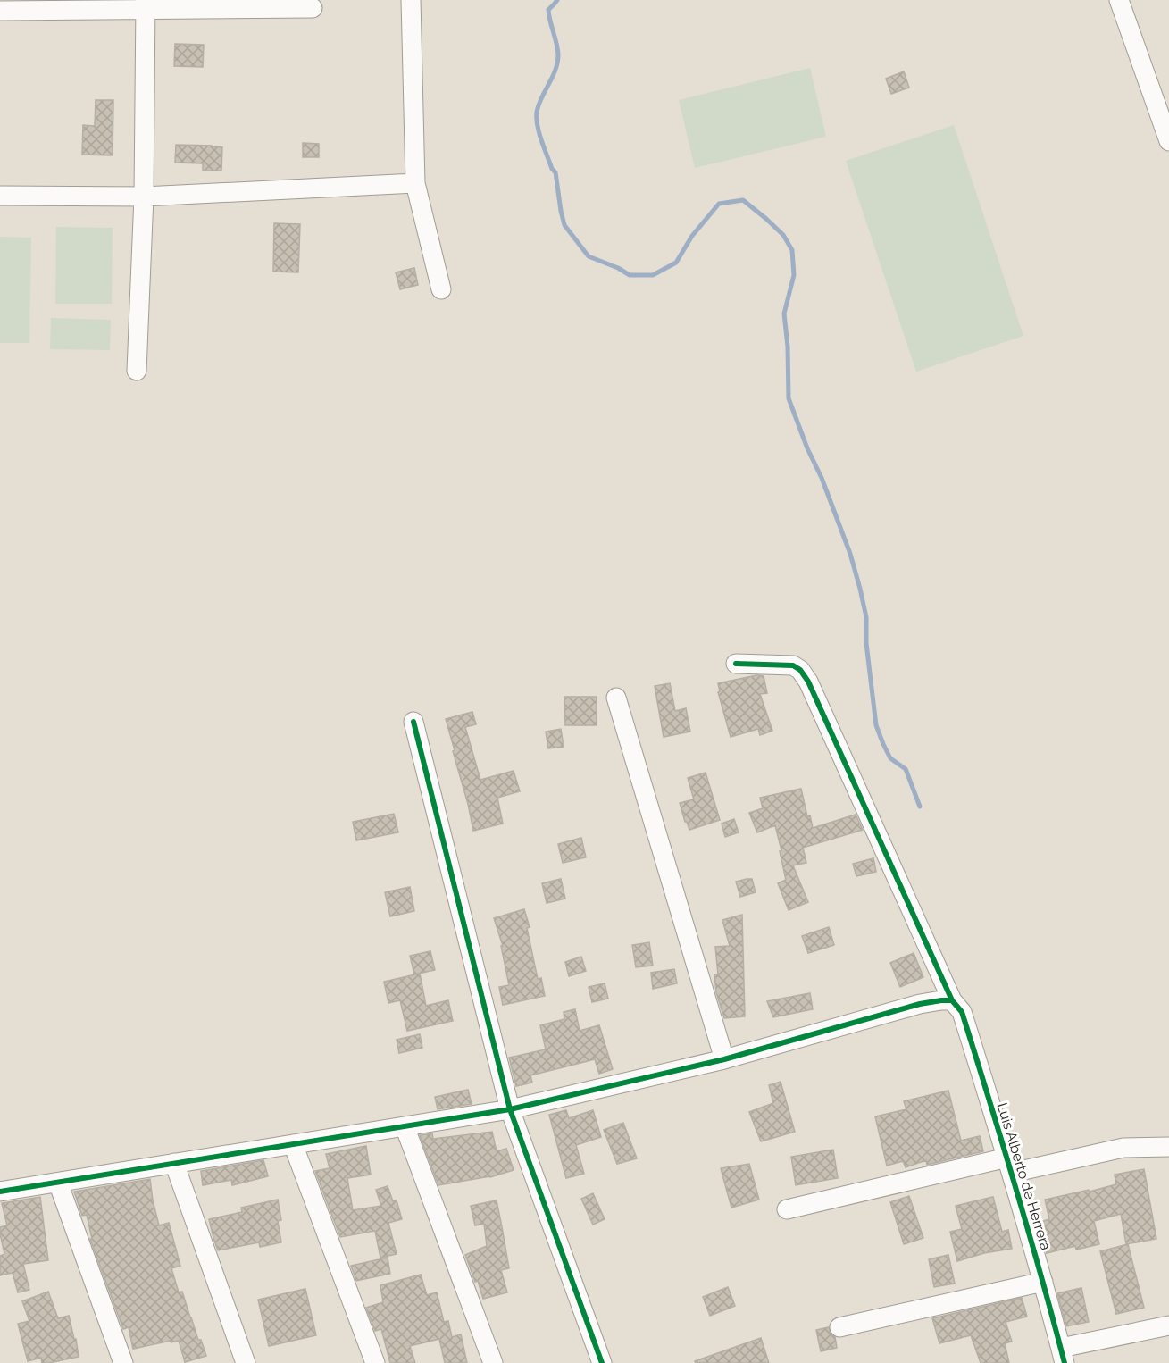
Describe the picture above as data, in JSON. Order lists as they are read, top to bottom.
{
  "streets": {
    "street": ["Luis Alberto de Herrera"]
  }
}
